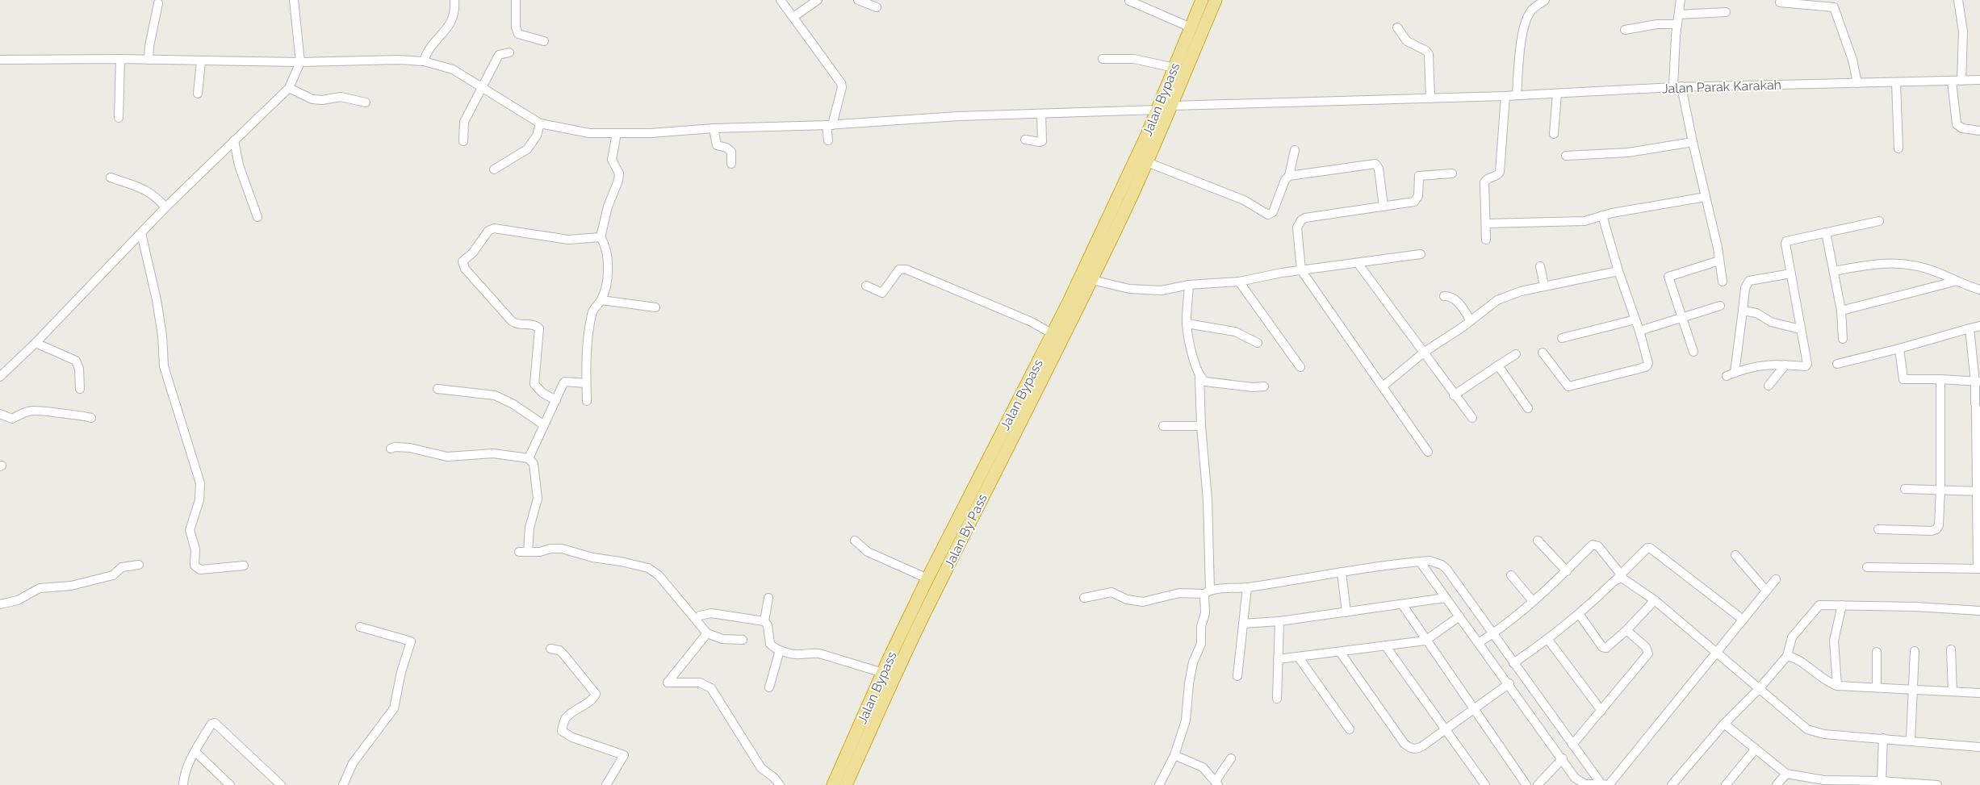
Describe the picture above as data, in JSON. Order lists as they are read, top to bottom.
{
  "streets": {
    "highway": ["Jalan Bypass", "Jalan By Pass"],
    "street": ["Jalan Parak Karakah"]
  },
  "crossings": [
    ["Jalan Parak Karakah", "Jalan Bypass"],
    ["Jalan Bypass", "Jalan By Pass"]
  ]
}
